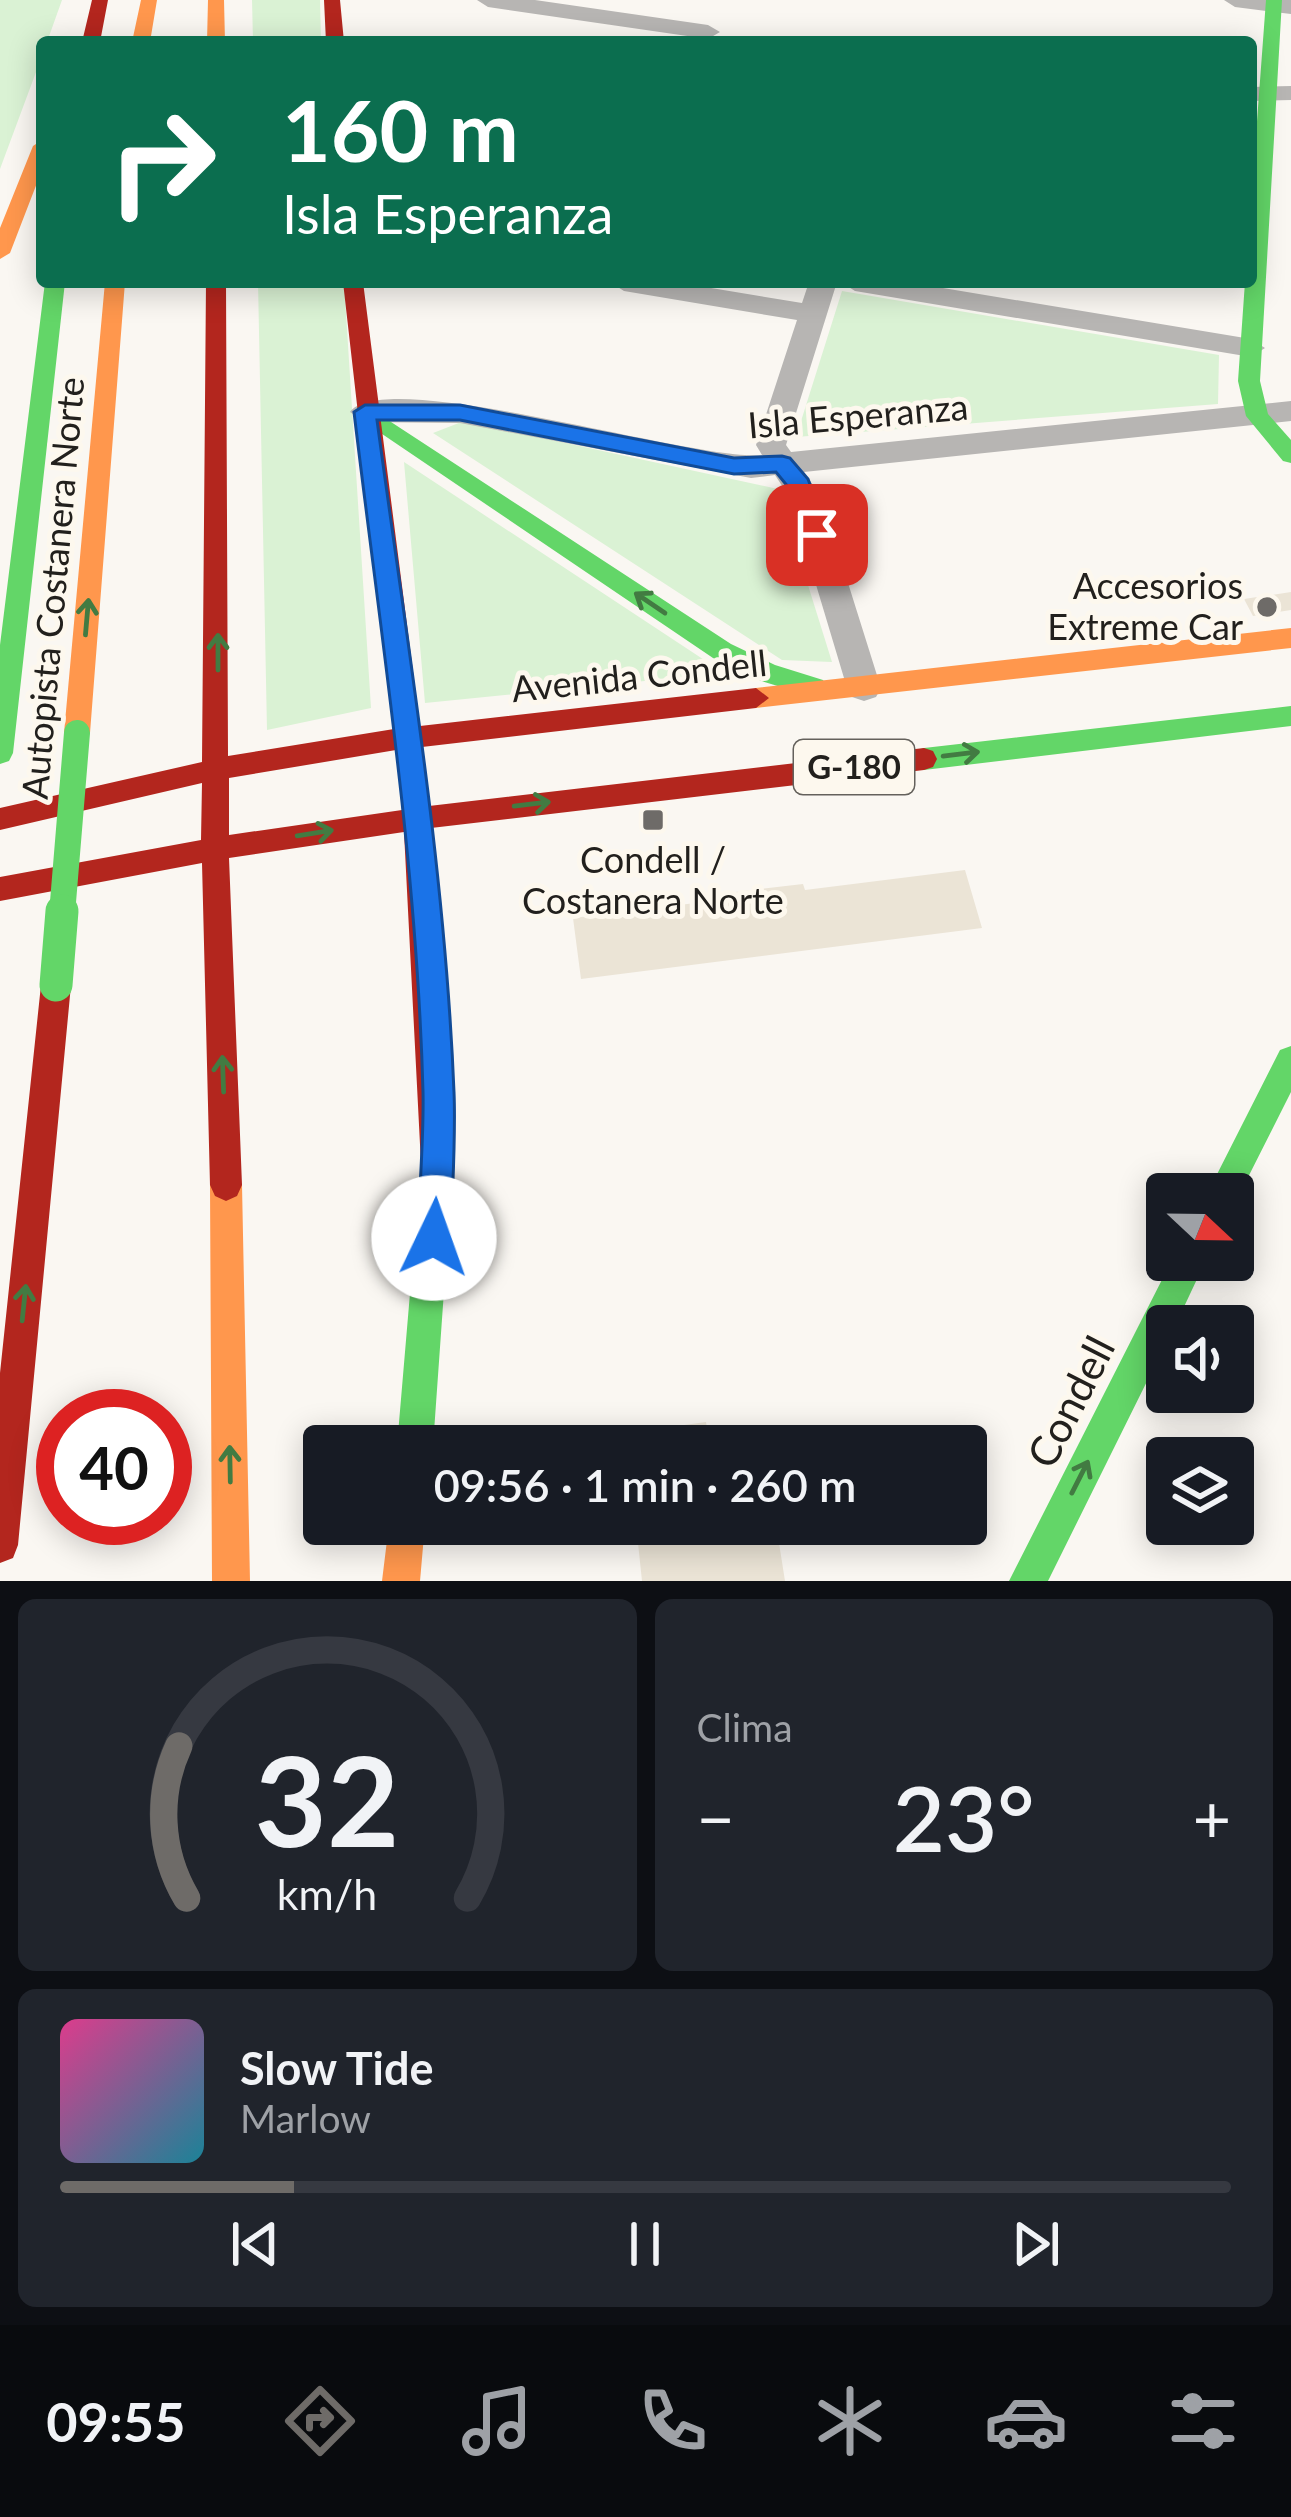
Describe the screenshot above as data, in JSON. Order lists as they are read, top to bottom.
{
  "streets": {
    "main road": [
      "Autopista Costanera Norte",
      "Avenida Condell",
      "G-180",
      "Condell"
    ],
    "street": ["Isla Esperanza"]
  },
  "one_way": ["Condell"],
  "places": {
    "other": ["Accesorios Extreme Car"],
    "transit": ["Condell / Costanera Norte"]
  },
  "north": "right",
  "page": {
    "turn": ["160 m", "Isla Esperanza"],
    "limit": "40",
    "trip": "09:56 · 1 min · 260 m",
    "tile": "Clima",
    "heat": ["−", "23°", "+"],
    "song": ["Slow Tide", "Marlow"],
    "tabs": "09:55",
    "gauge": ["32", "km/h"]
  }
}
